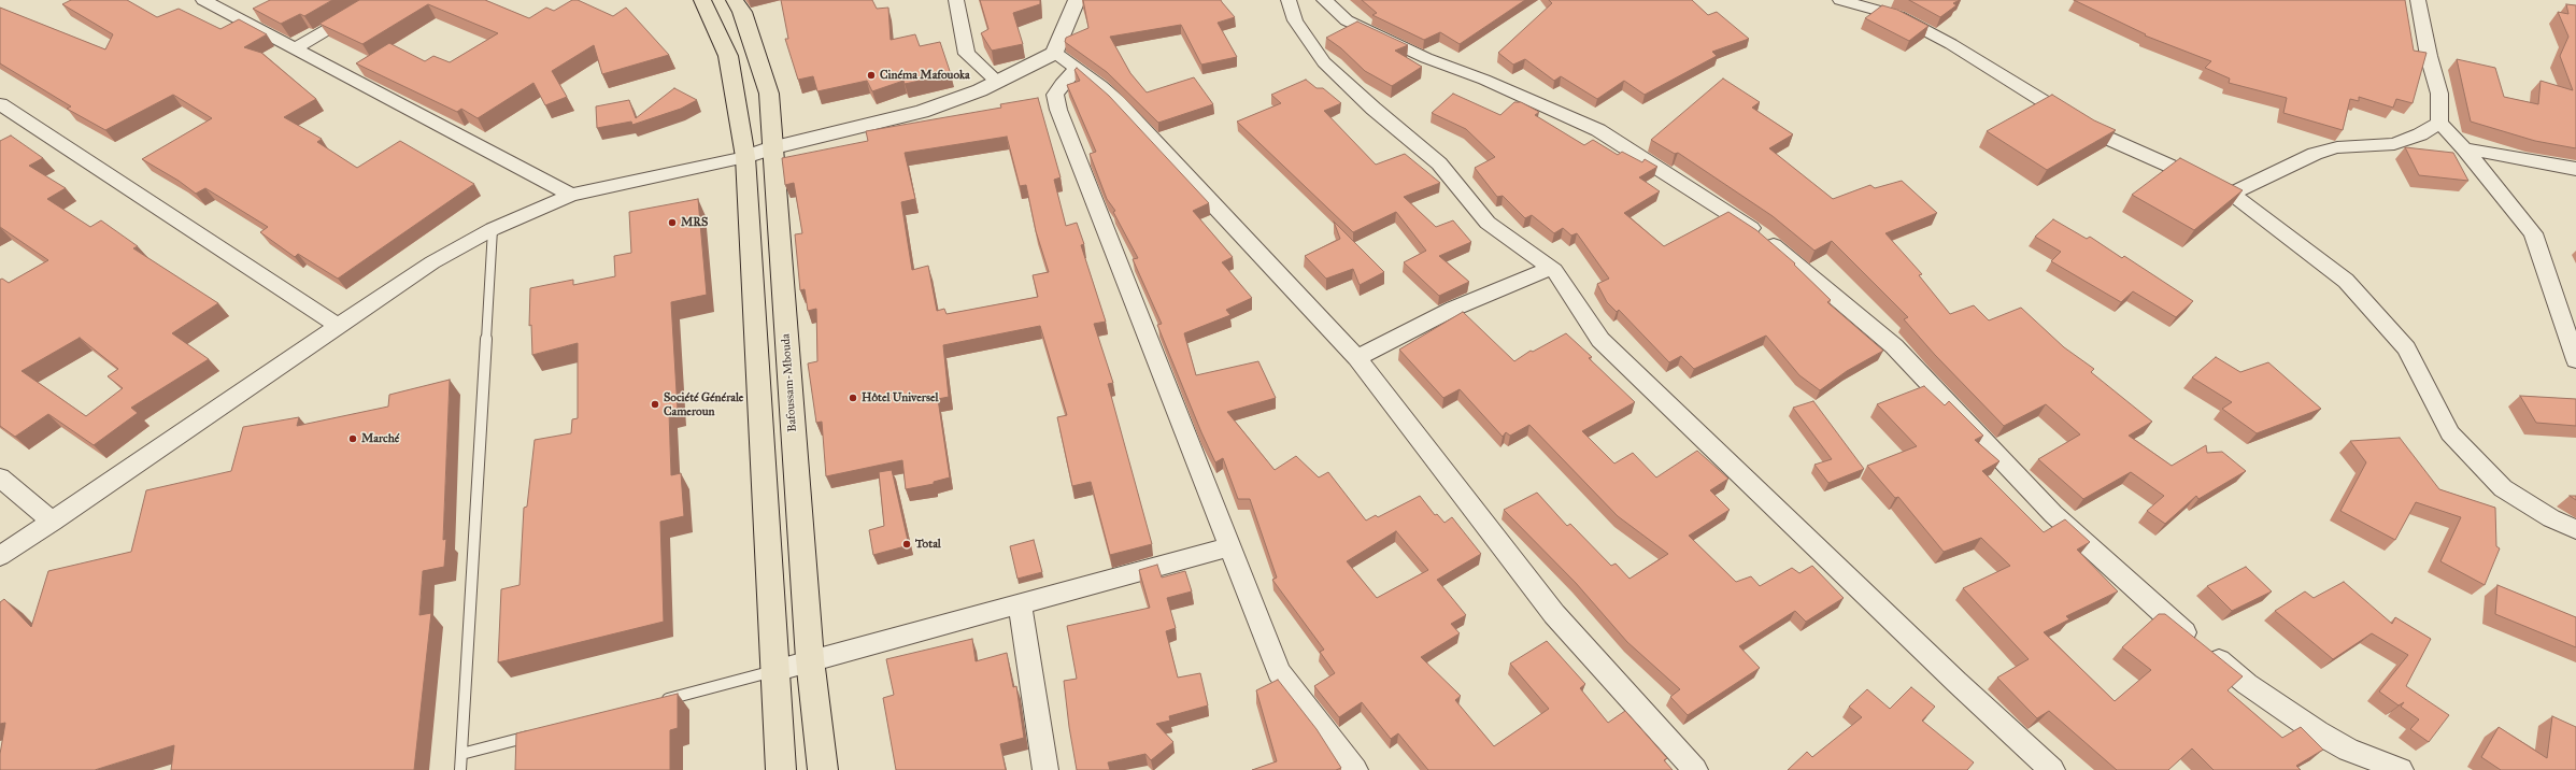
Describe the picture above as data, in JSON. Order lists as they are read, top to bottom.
{
  "streets": {
    "highway": ["Bafoussam-Mbouda"]
  },
  "places": [
    "Cinéma Mafouoka",
    "MRS",
    "Hôtel Universel",
    "Société Générale Cameroun",
    "Marché",
    "Total"
  ]
}
